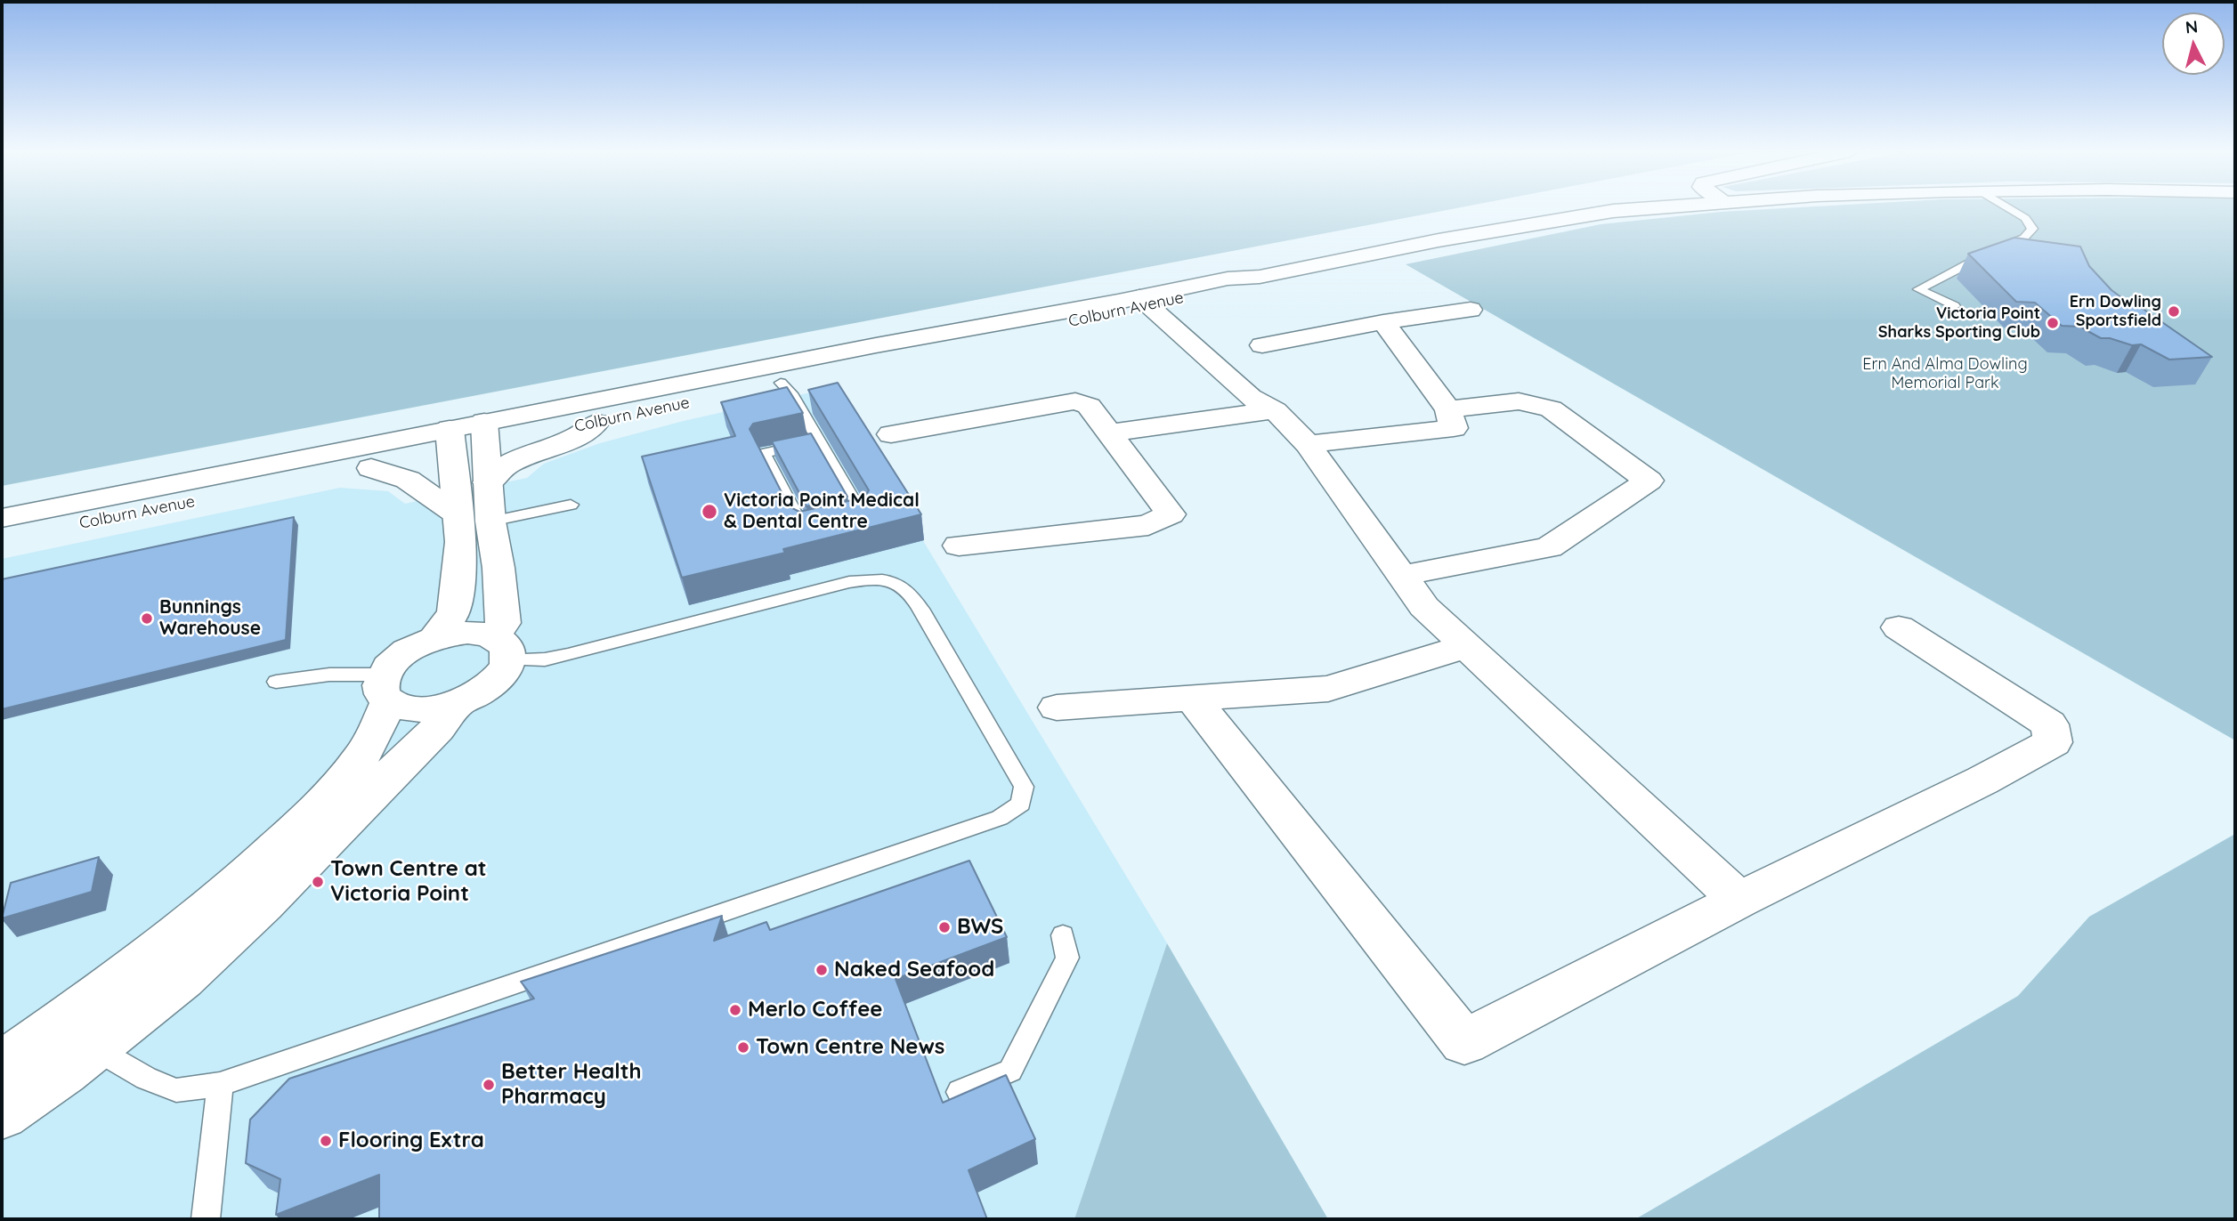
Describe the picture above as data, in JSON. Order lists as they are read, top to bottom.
{
  "streets": {
    "street": ["Colburn Avenue"]
  },
  "parks": ["Ern And Alma Dowling Memorial Park"],
  "places": [
    "Ern Dowling Sportsfield",
    "Victoria Point Sharks Sporting Club",
    "Victoria Point Medical & Dental Centre",
    "Bunnings Warehouse",
    "Town Centre at Victoria Point",
    "BWS",
    "Naked Seafood",
    "Merlo Coffee",
    "Town Centre News",
    "Better Health Pharmacy",
    "Flooring Extra"
  ],
  "north": "top"
}
